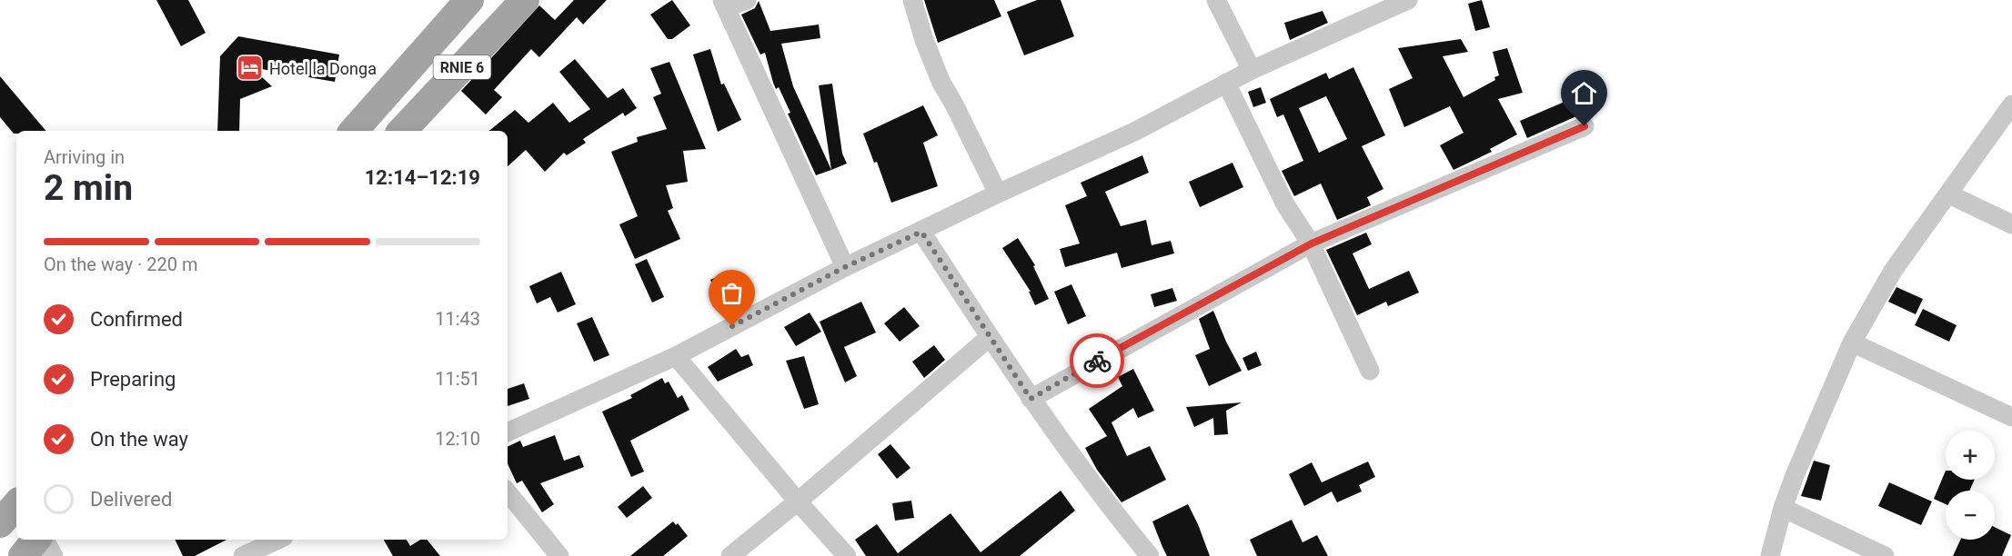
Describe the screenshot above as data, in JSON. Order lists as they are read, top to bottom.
{
  "streets": {
    "main road": ["RNIE 6"]
  },
  "places": {
    "hotel": ["Hotel la Donga"]
  },
  "page": {
    "heading": ["2 min", "Arriving in", "12:14–12:19"],
    "bar": "On the way · 220 m",
    "list": [
      ["Confirmed", "11:43"],
      ["Preparing", "11:51"],
      ["On the way", "12:10"],
      "Delivered"
    ],
    "map_buttons": ["+", "−"]
  }
}
